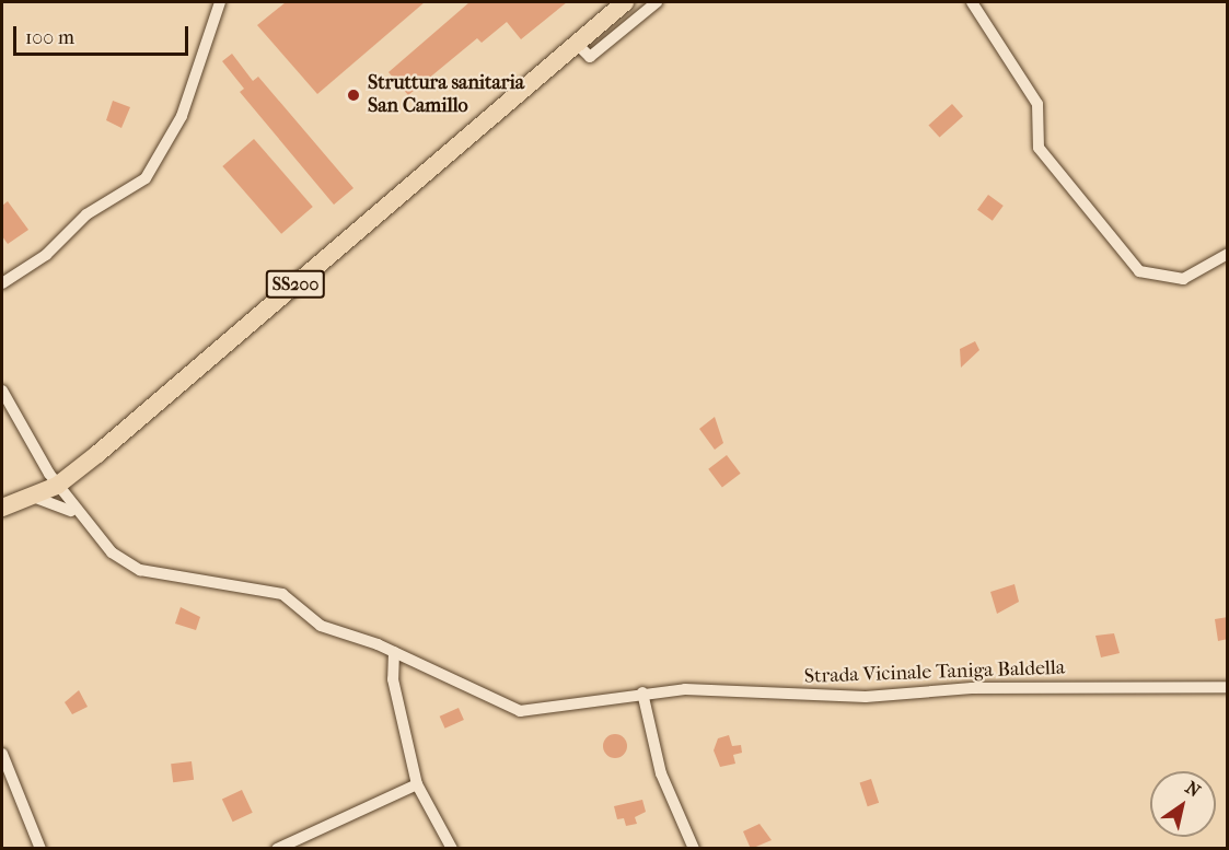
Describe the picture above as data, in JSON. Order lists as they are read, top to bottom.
{
  "streets": {
    "main road": ["SS200"],
    "street": ["Strada Vicinale Taniga Baldella"]
  },
  "crossings": [
    ["SS200", "Strada Vicinale Taniga Baldella"]
  ],
  "places": ["Struttura sanitaria San Camillo"],
  "scale_bar": "100 m",
  "north": "top right"
}
